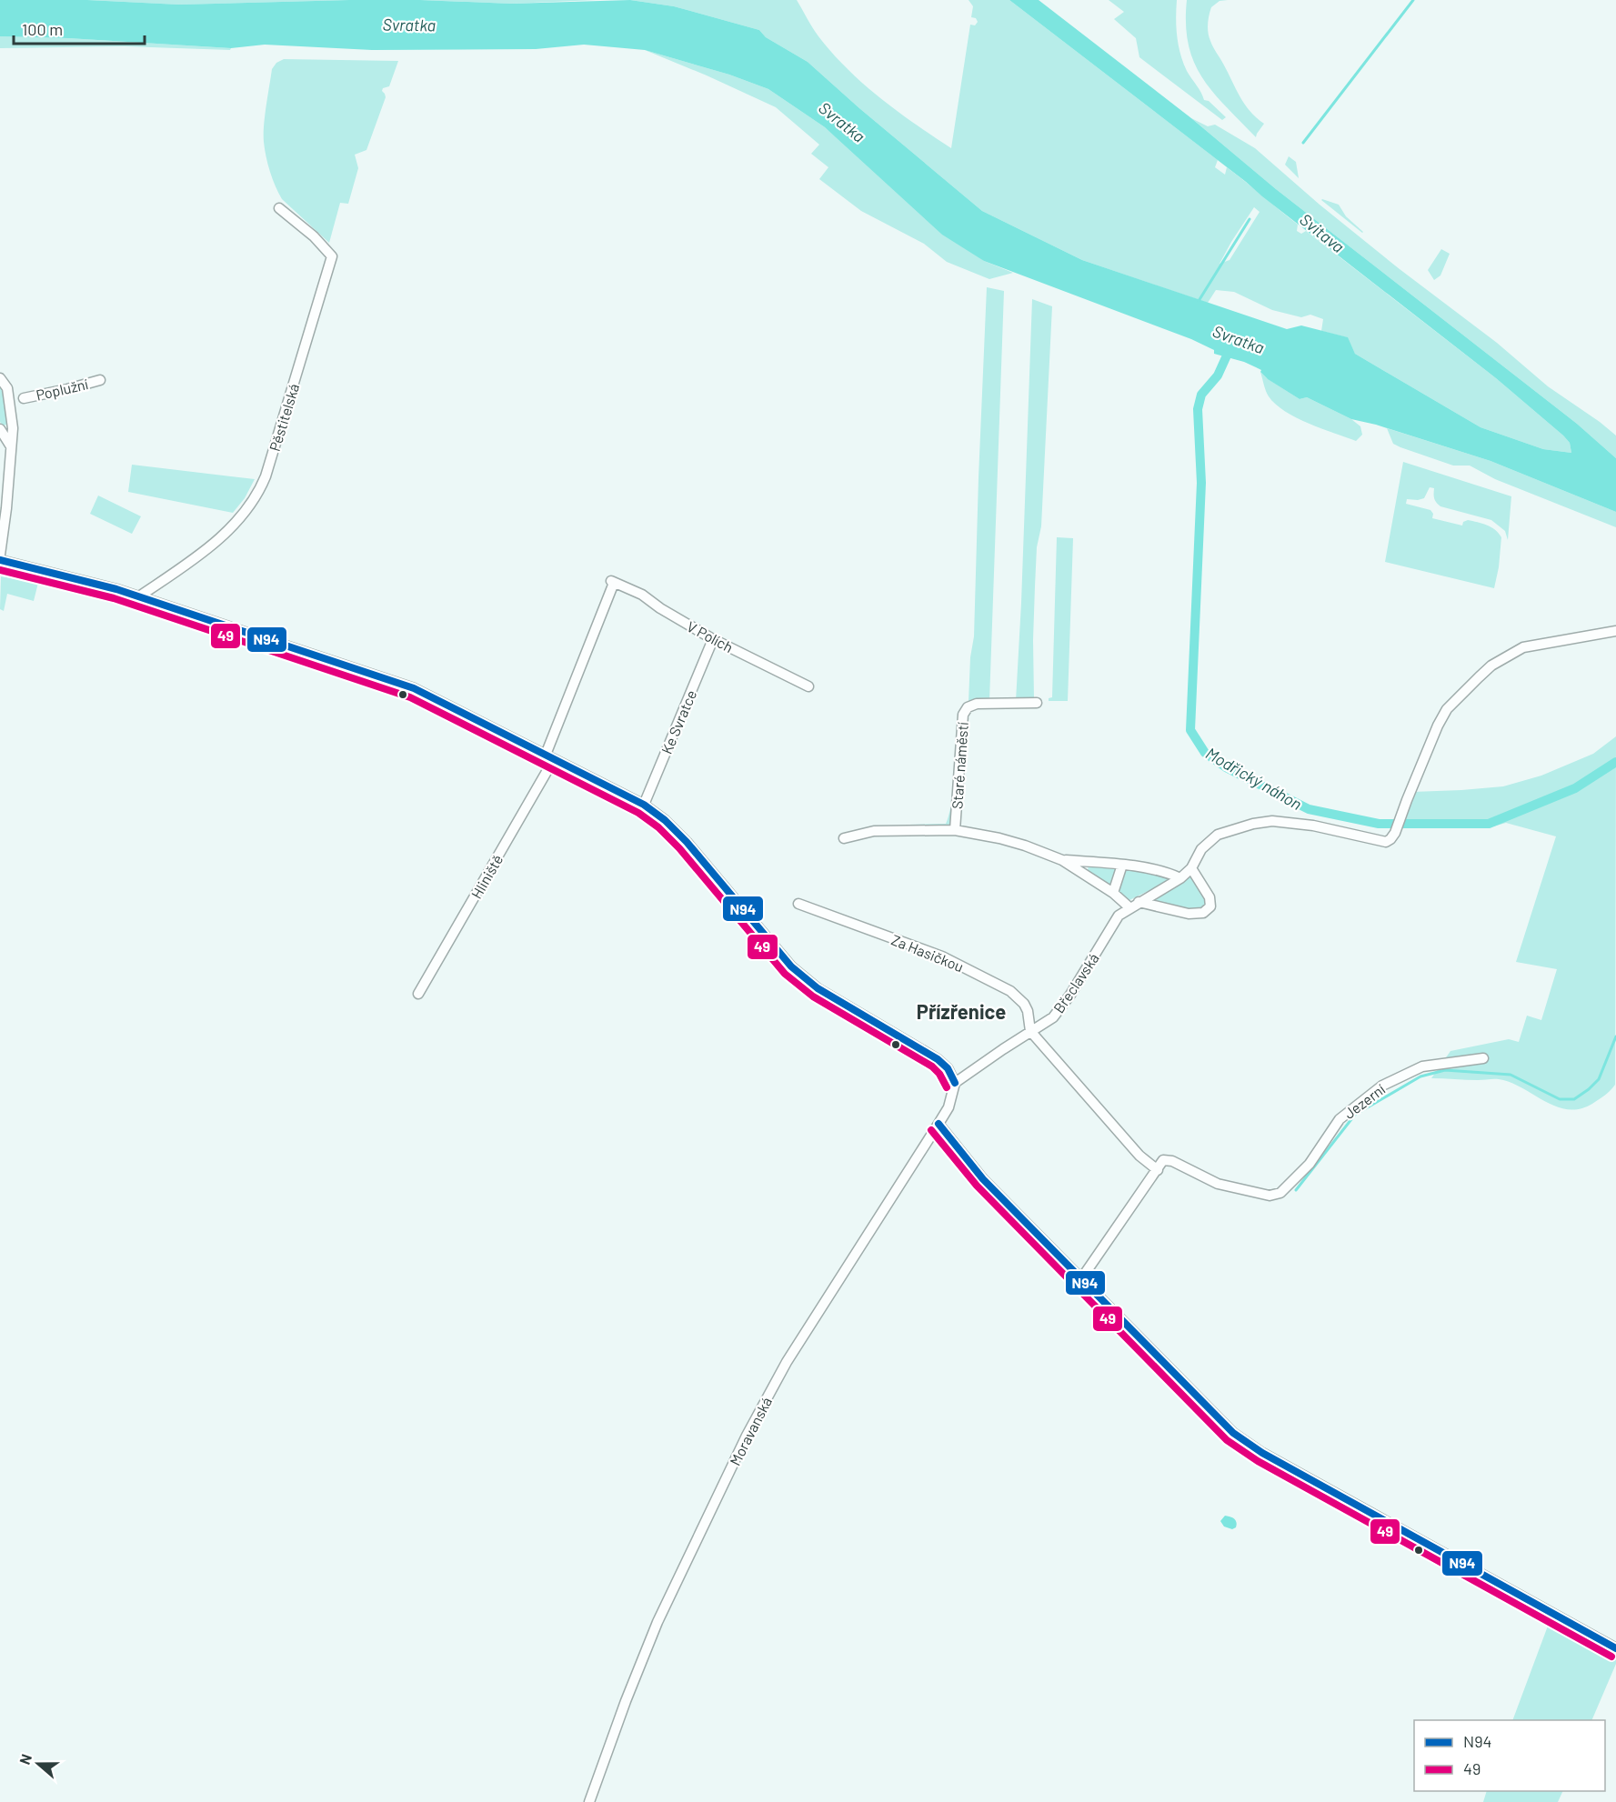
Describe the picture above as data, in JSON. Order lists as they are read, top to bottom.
{
  "streets": {
    "street": [
      "Poplužní",
      "Pěstitelská",
      "V Polích",
      "Ke Svratce",
      "Staré náměstí",
      "Hliniště",
      "Za Hasičkou",
      "Břeclavská",
      "Jezerní",
      "Moravanská"
    ]
  },
  "crossings": [
    ["V Polích", "Ke Svratce"],
    ["V Polích", "Hliniště"],
    ["Staré náměstí", "Břeclavská"],
    ["Za Hasičkou", "Břeclavská"],
    ["Břeclavská", "Moravanská"]
  ],
  "districts": ["Přízřenice"],
  "water": ["Svratka", "Svitava", "Modřický náhon"],
  "lines": ["transit line N94", "transit line 49"],
  "legend": ["N94", "49"],
  "scale_bar": "100 m",
  "north": "left"
}
